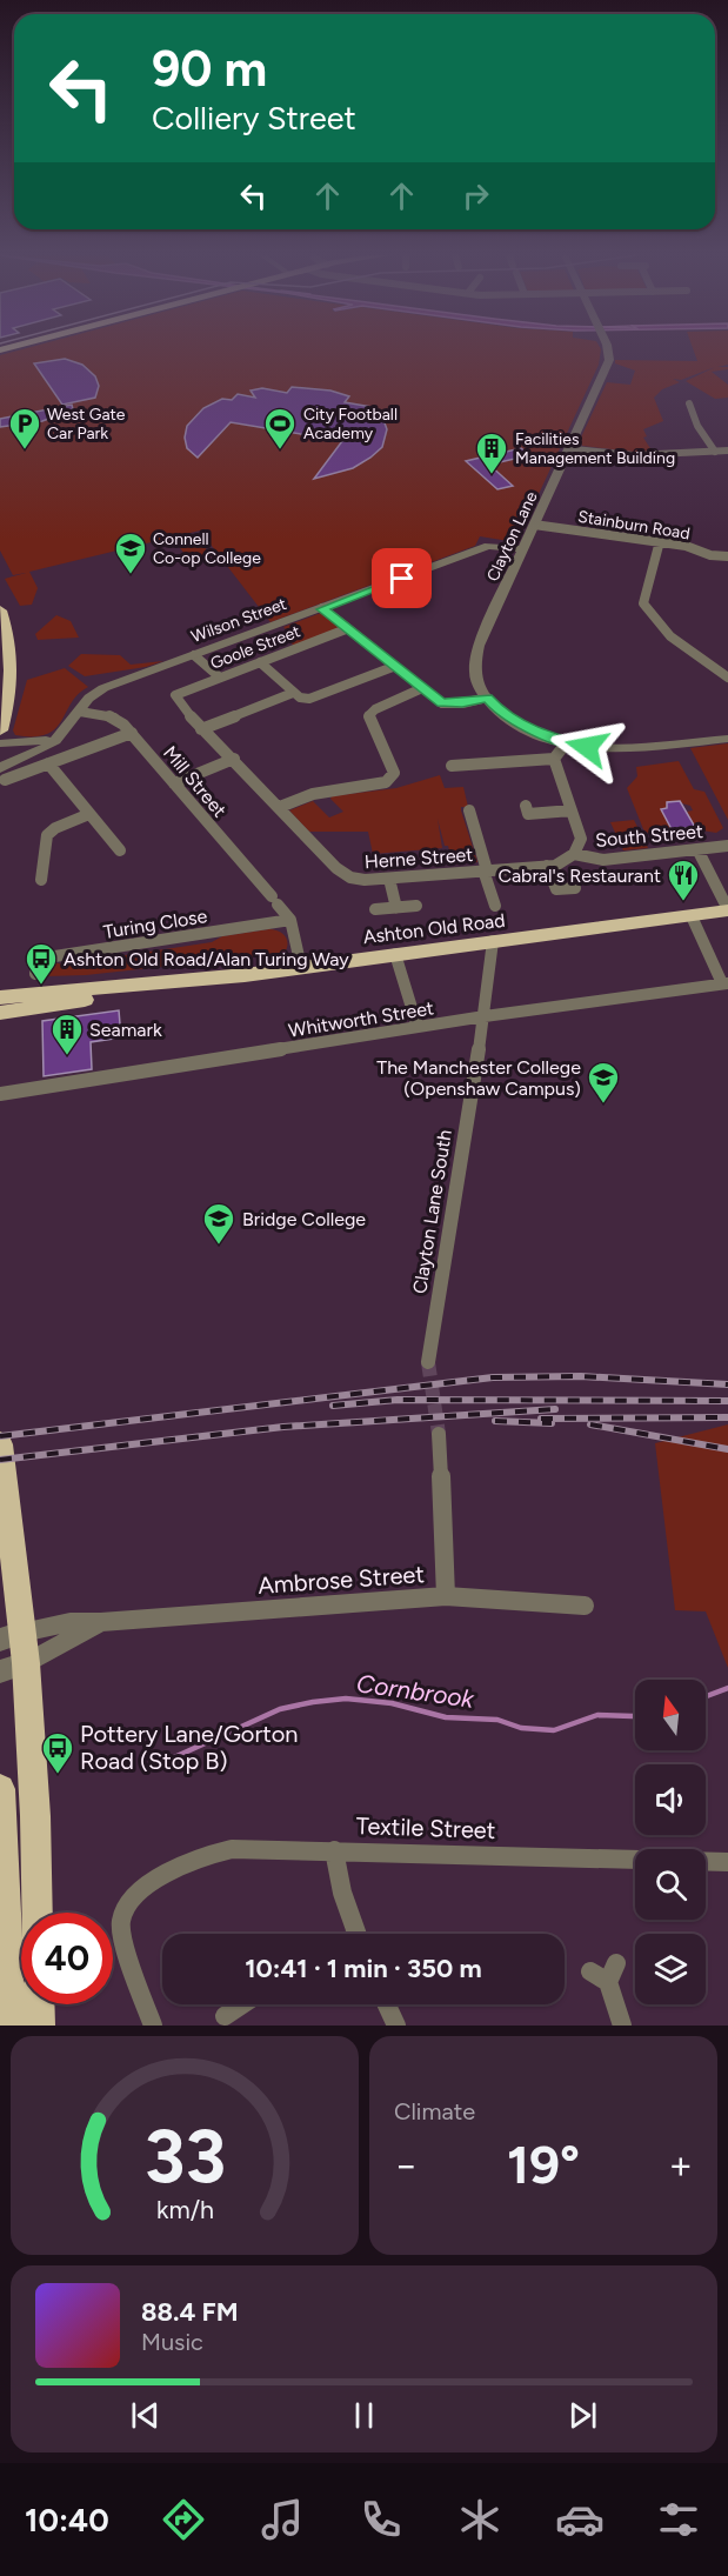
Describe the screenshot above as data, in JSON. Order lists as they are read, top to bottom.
{
  "streets": {
    "highway": ["Ashton Old Road"],
    "street": [
      "Stainburn Road",
      "Clayton Lane",
      "Wilson Street",
      "Goole Street",
      "Mill Street",
      "South Street",
      "Herne Street",
      "Turing Close",
      "Whitworth Street",
      "Clayton Lane South",
      "Ambrose Street",
      "Textile Street"
    ]
  },
  "crossings": [
    ["Stainburn Road", "Clayton Lane"],
    ["Clayton Lane", "Wilson Street"],
    ["Wilson Street", "Mill Street"],
    ["Goole Street", "Herne Street"],
    ["Mill Street", "Turing Close"],
    ["South Street", "Herne Street"],
    ["Ashton Old Road", "Clayton Lane South"],
    ["Whitworth Street", "Clayton Lane South"]
  ],
  "water": ["Cornbrook"],
  "places": {
    "parking": ["West Gate Car Park"],
    "sports": ["City Football Academy"],
    "building": ["Facilities Management Building", "Seamark"],
    "school or university": ["Connell Co-op College", "The Manchester College (Openshaw Campus)", "Bridge College"],
    "restaurant": ["Cabral's Restaurant"],
    "bus stop": ["Ashton Old Road/Alan Turing Way", "Pottery Lane/Gorton Road (Stop B)"]
  },
  "north": "top",
  "page": {
    "turn": ["90 m", "Colliery Street"],
    "limit": "40",
    "trip": "10:41 · 1 min · 350 m",
    "tile": "Climate",
    "heat": ["−", "19°", "+"],
    "song": ["88.4 FM", "Music"],
    "tabs": "10:40",
    "gauge": ["33", "km/h"]
  }
}
